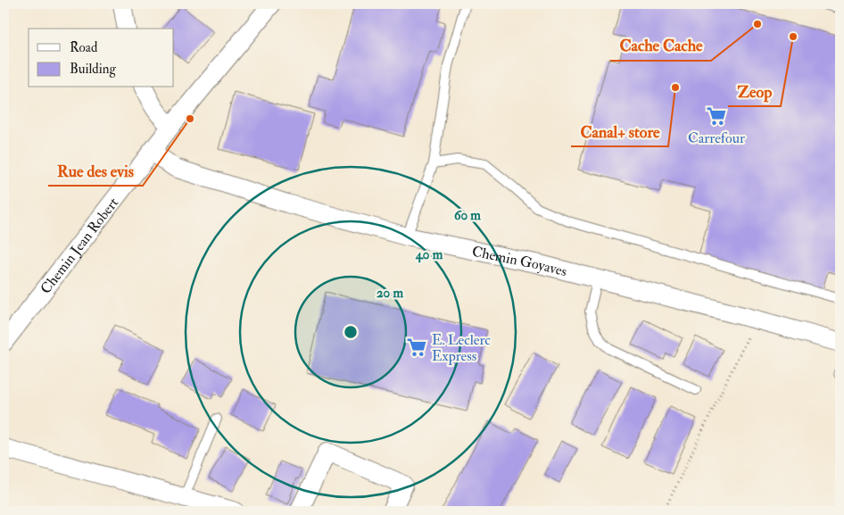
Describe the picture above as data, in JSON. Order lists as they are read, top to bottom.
{
  "streets": {
    "street": ["Chemin Jean Robert", "Chemin Goyaves"]
  },
  "crossings": [
    ["Chemin Jean Robert", "Chemin Goyaves"]
  ],
  "places": {
    "other": [
      "Cache Cache",
      "Zeop",
      "Canal+ store",
      "Rue des evis"
    ],
    "supermarket": ["Carrefour", "E. Leclerc Express"]
  },
  "legend": ["Road", "Building"],
  "rings": ["60 m", "40 m", "20 m"]
}
